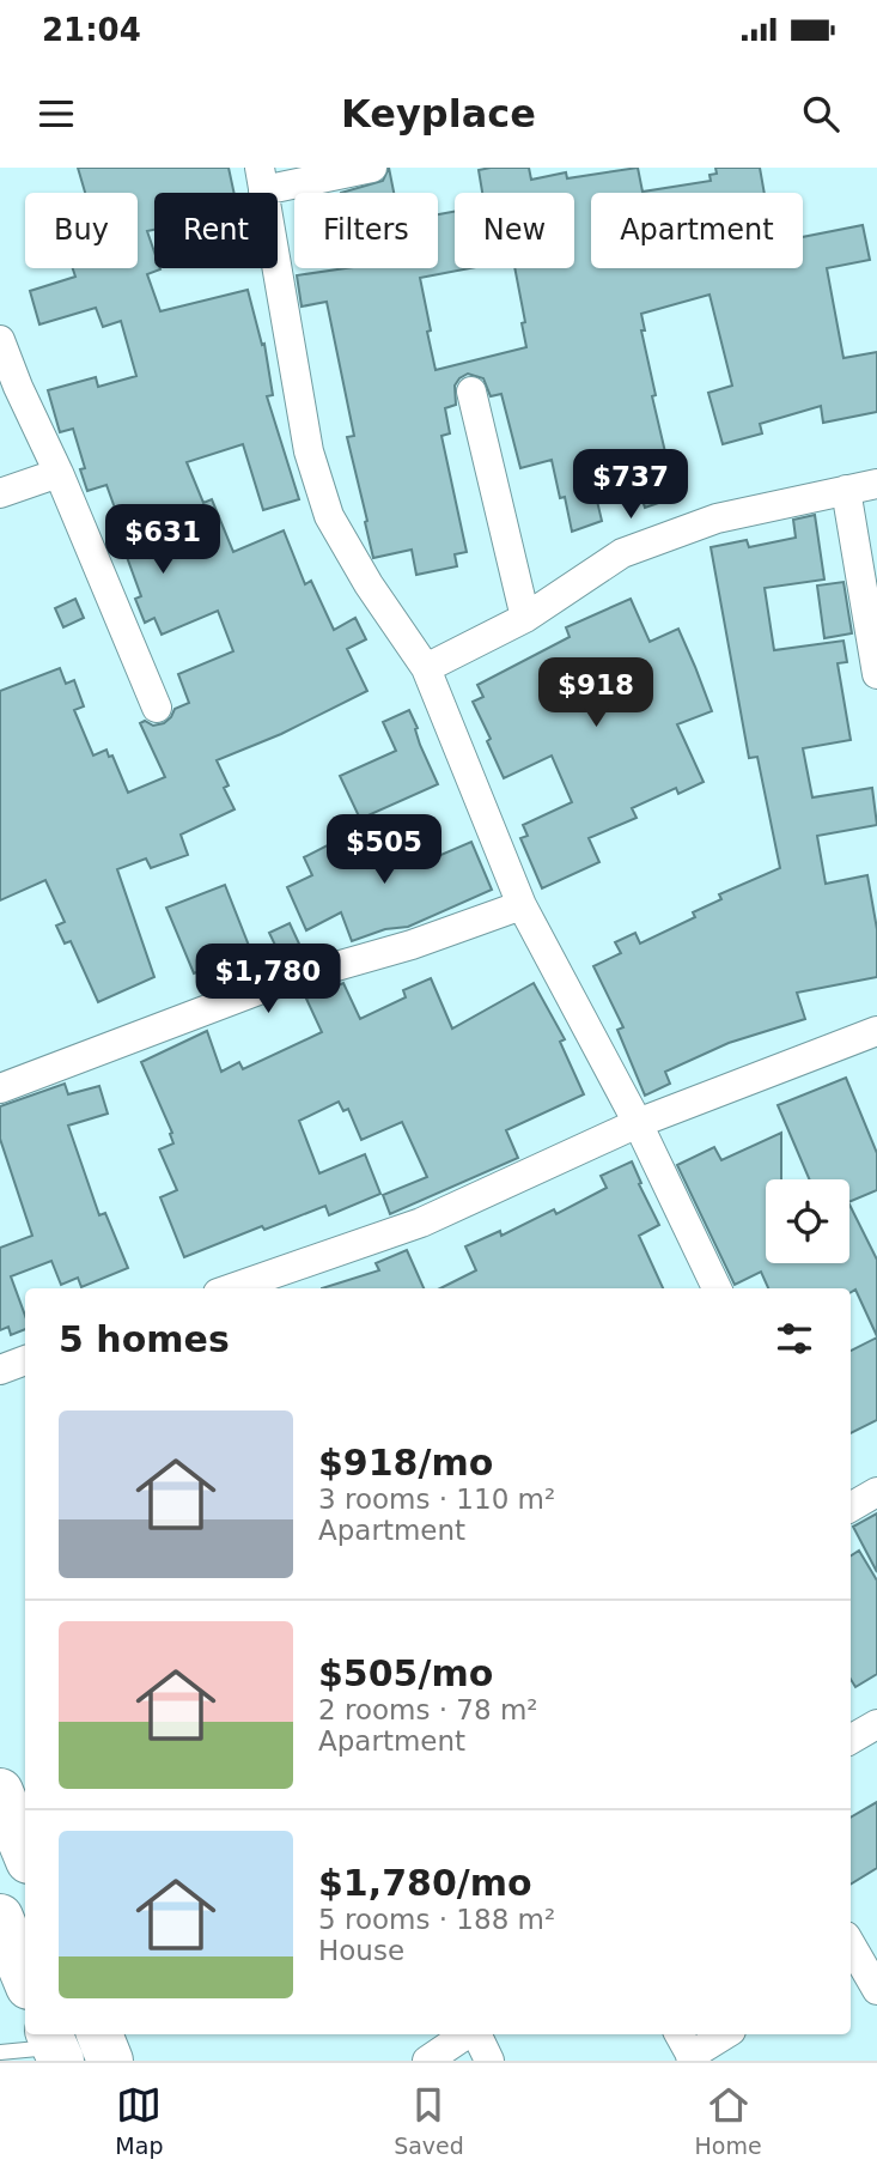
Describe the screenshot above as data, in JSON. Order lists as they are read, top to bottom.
{
  "page": {
    "status": "21:04",
    "header": "Keyplace",
    "chip": [
      "Buy",
      "Rent",
      "Filters",
      "New",
      "Apartment"
    ],
    "price": [
      "$737",
      "$631",
      "$918",
      "$505",
      "$1,780"
    ],
    "heading": "5 homes",
    "list": [
      {
        "name": "$918/mo",
        "note": "3 rooms · 110 m² · Apartment"
      },
      {
        "name": "$505/mo",
        "note": "2 rooms · 78 m² · Apartment"
      },
      {
        "name": "$1,780/mo",
        "note": "5 rooms · 188 m² · House"
      }
    ],
    "tabs": ["Map", "Saved", "Home"]
  }
}
